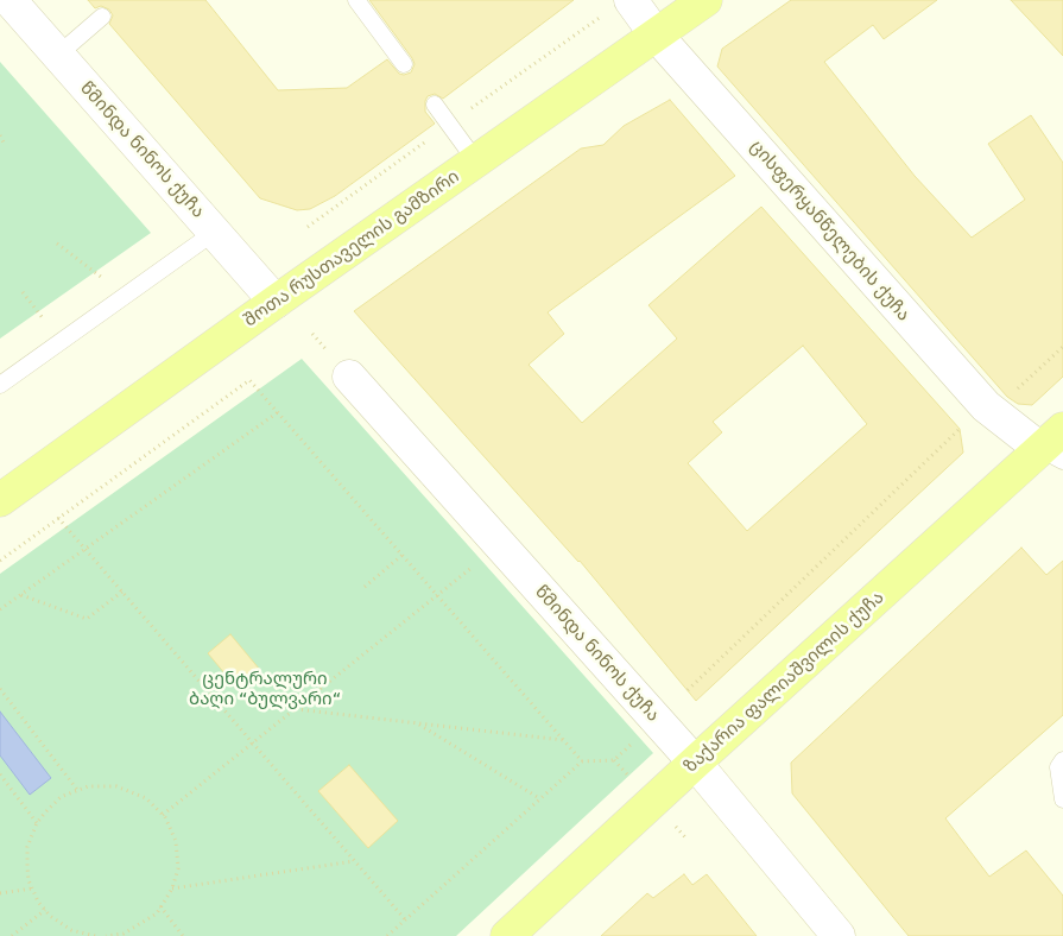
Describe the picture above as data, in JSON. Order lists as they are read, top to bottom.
{
  "streets": {
    "main road": ["შოთა რუსთაველის გამზირი", "ზაქარია ფალიაშვილის ქუჩა"],
    "street": ["წმინდა ნინოს ქუჩა", "ცისფერყანწელების ქუჩა"]
  },
  "crossings": [
    ["წმინდა ნინოს ქუჩა", "შოთა რუსთაველის გამზირი"],
    ["წმინდა ნინოს ქუჩა", "ზაქარია ფალიაშვილის ქუჩა"],
    ["ცისფერყანწელების ქუჩა", "შოთა რუსთაველის გამზირი"],
    ["ცისფერყანწელების ქუჩა", "ზაქარია ფალიაშვილის ქუჩა"]
  ],
  "parks": ["ცენტრალური ბაღი “ბულვარი“"]
}
